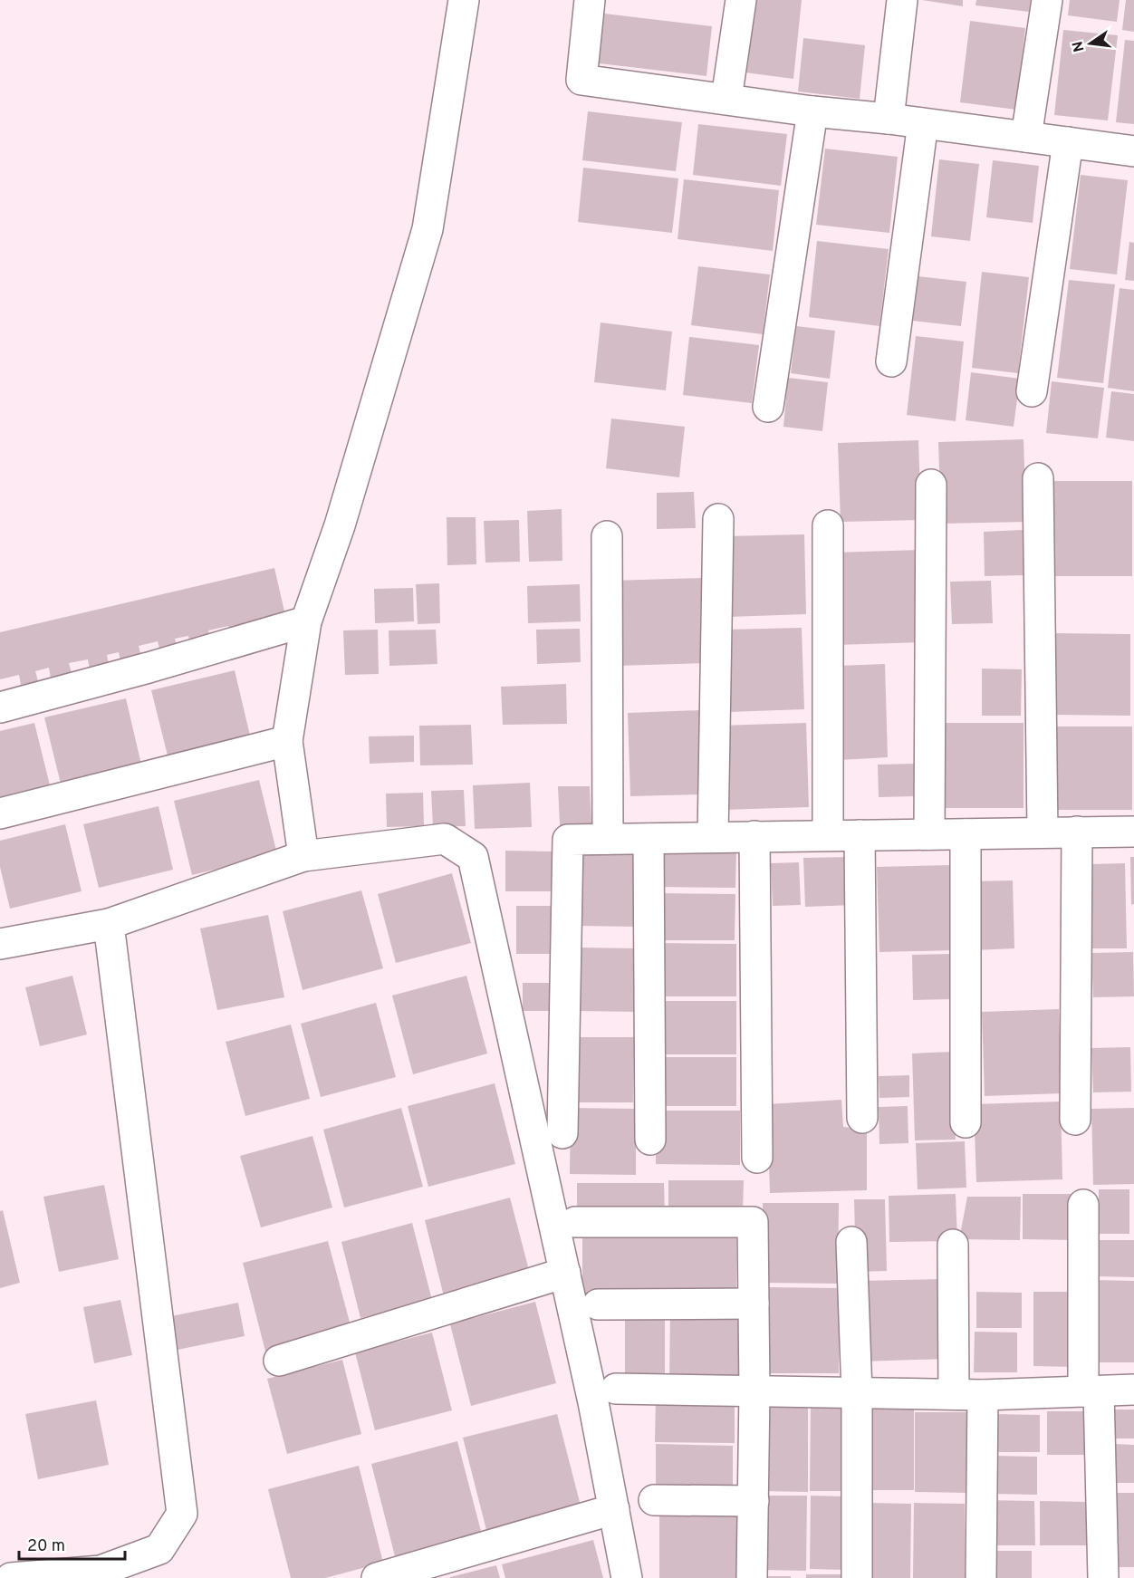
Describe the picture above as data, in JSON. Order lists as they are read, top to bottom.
{
  "scale_bar": "20 m",
  "north": "left"
}
